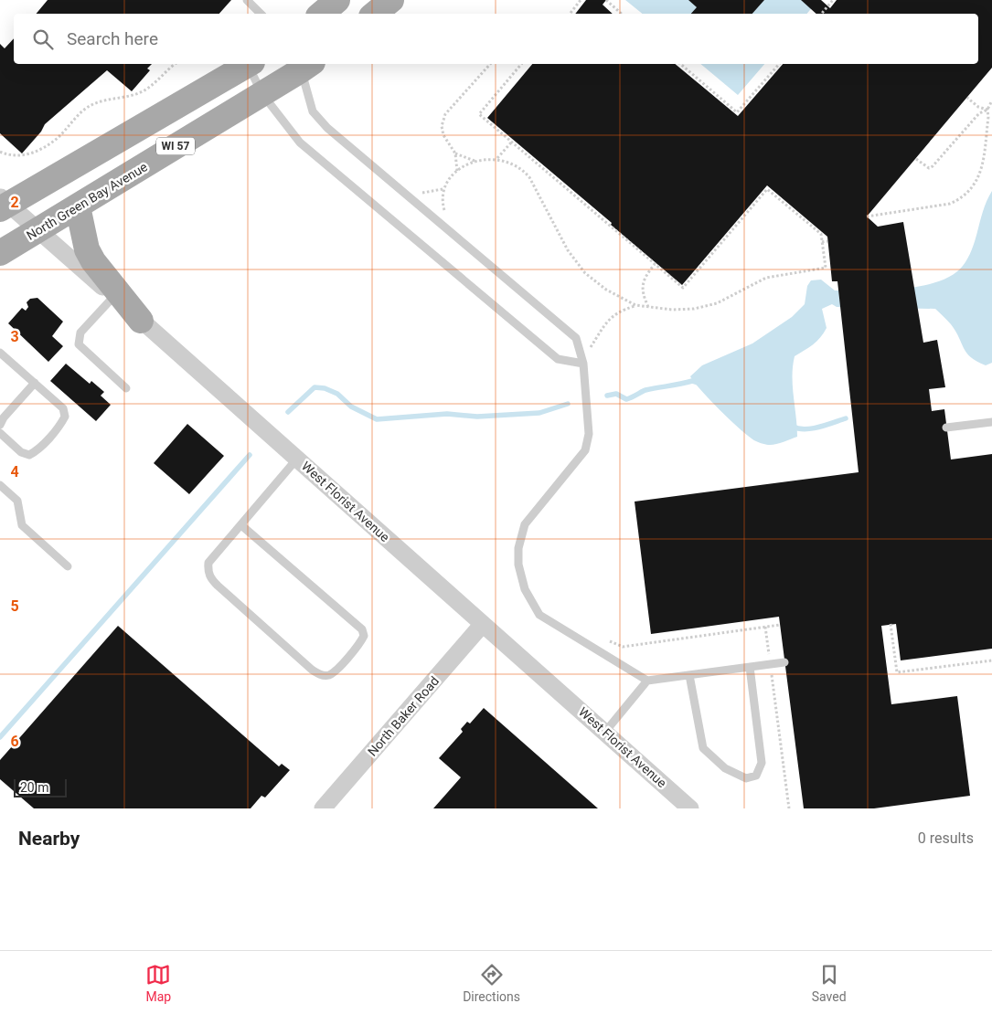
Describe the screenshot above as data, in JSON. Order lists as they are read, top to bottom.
{
  "streets": {
    "main road": ["WI 57", "North Green Bay Avenue"],
    "street": ["West Florist Avenue", "North Baker Road"]
  },
  "crossings": [
    ["WI 57", "West Florist Avenue"],
    ["North Green Bay Avenue", "West Florist Avenue"],
    ["West Florist Avenue", "North Baker Road"]
  ],
  "scale_bar": "20 m",
  "page": {
    "search": "Search here",
    "scale": "20 m",
    "heading": ["Nearby", "0 results"],
    "nav": ["Map", "Directions", "Saved"]
  },
  "grid": {
    "rows": [
      "2",
      "3",
      "4",
      "5",
      "6"
    ]
  }
}
